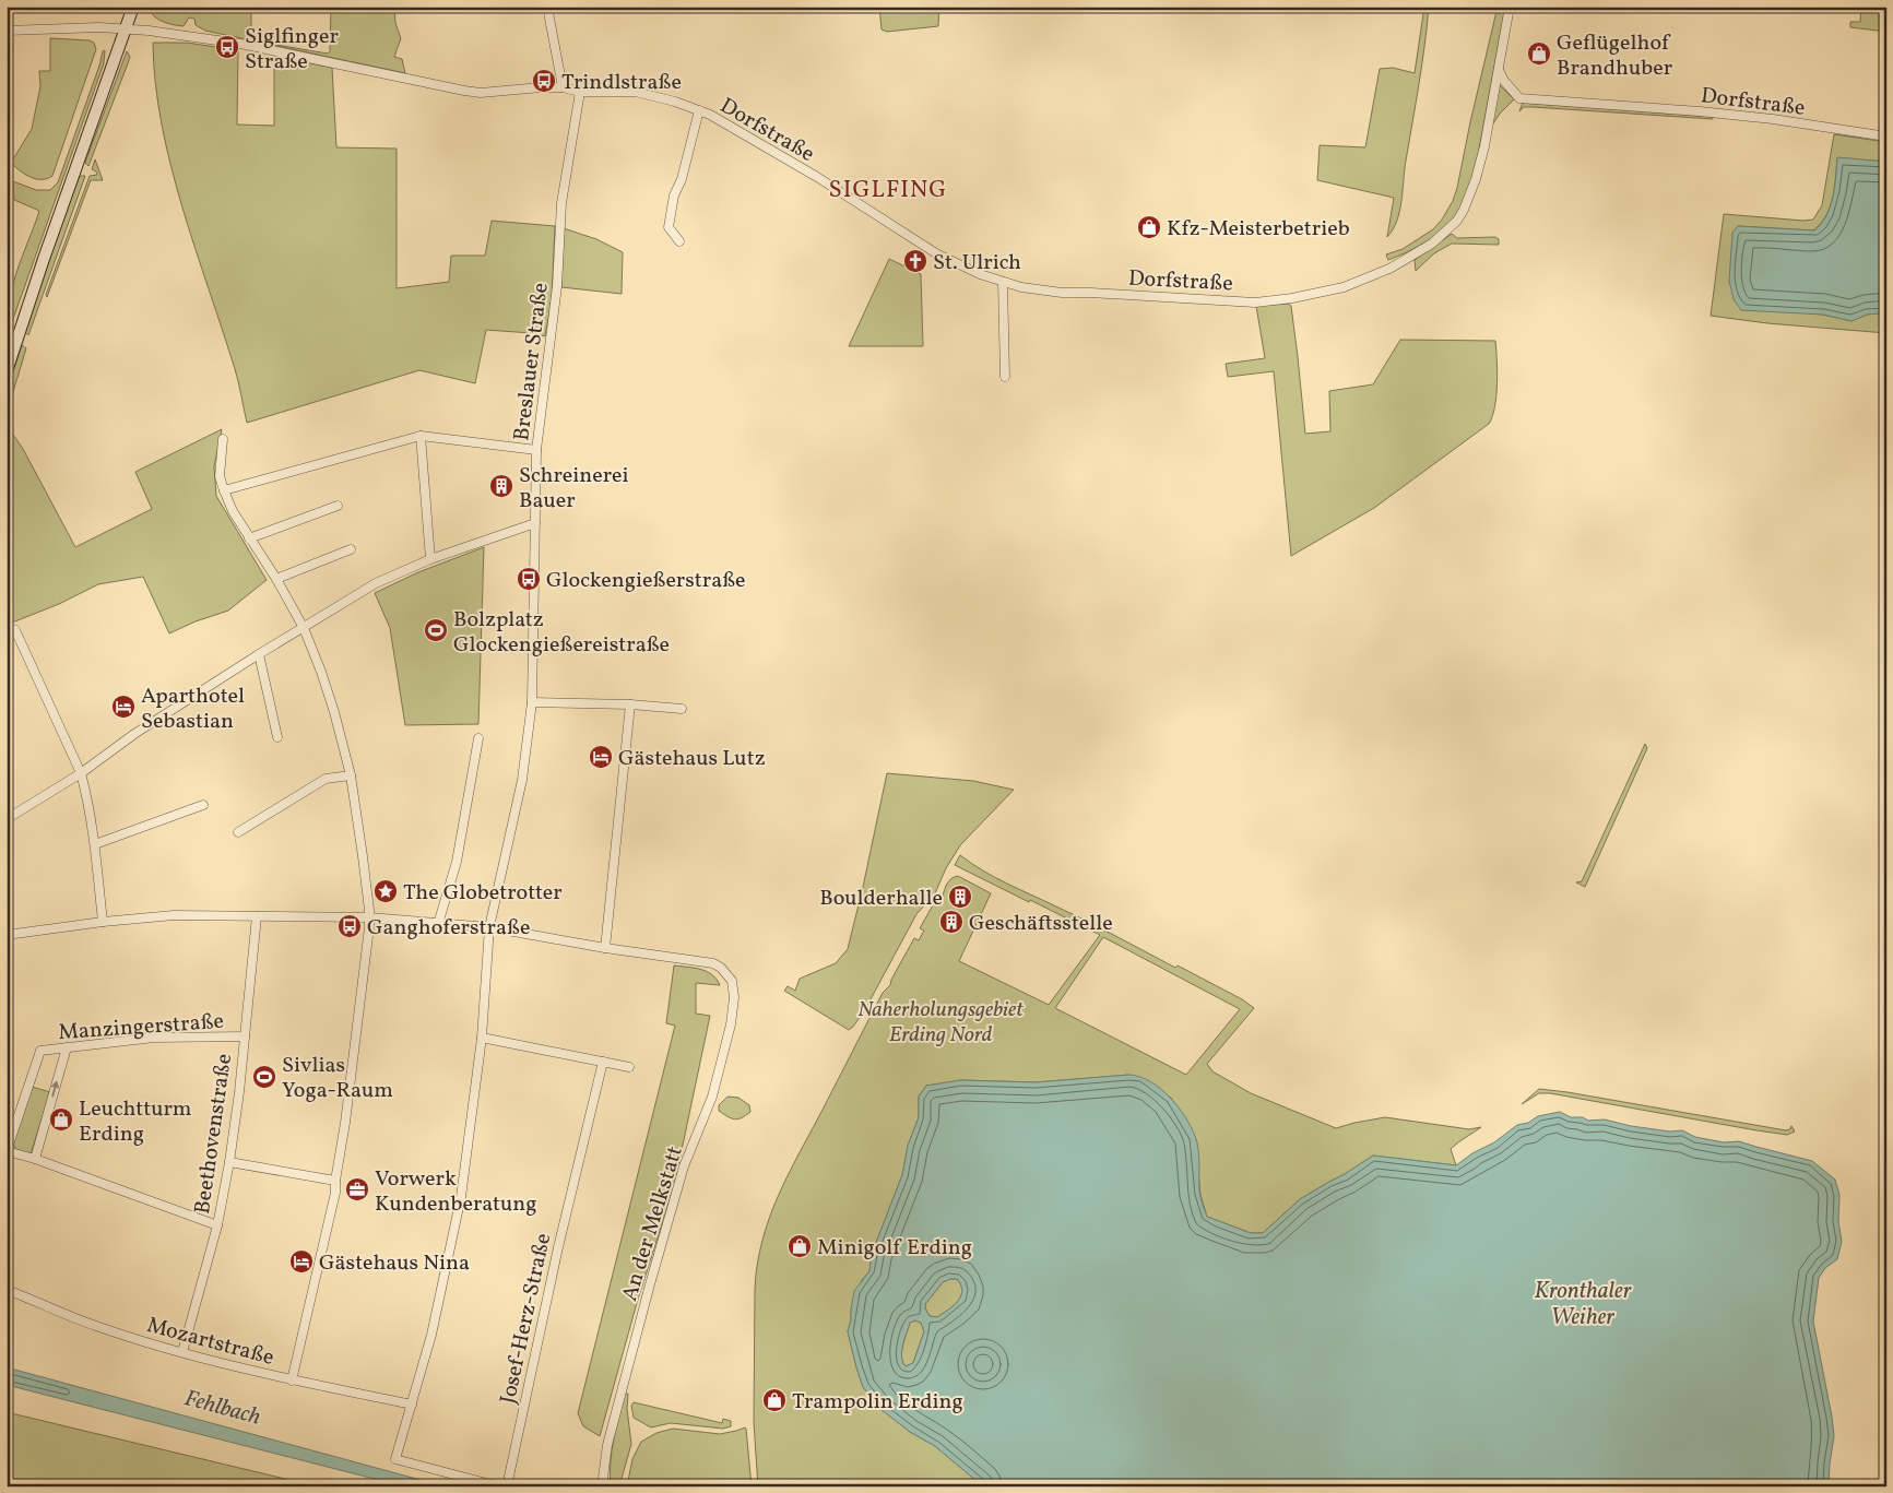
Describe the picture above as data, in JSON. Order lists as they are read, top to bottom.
{
  "streets": {
    "street": [
      "Dorfstraße",
      "Breslauer Straße",
      "Manzingerstraße",
      "Beethovenstraße",
      "An der Melkstatt",
      "Josef-Herz-Straße",
      "Mozartstraße"
    ]
  },
  "crossings": [
    ["Dorfstraße", "Breslauer Straße"],
    ["Breslauer Straße", "Mozartstraße"],
    ["Manzingerstraße", "Beethovenstraße"],
    ["Beethovenstraße", "Mozartstraße"]
  ],
  "districts": ["SIGLFING"],
  "water": ["Kronthaler Weiher", "Fehlbach"],
  "parks": ["Naherholungsgebiet Erding Nord"],
  "places": {
    "bus stop": [
      "Siglfinger Straße",
      "Trindlstraße",
      "Glockengießerstraße",
      "Ganghoferstraße"
    ],
    "shop": [
      "Geflügelhof Brandhuber",
      "Kfz-Meisterbetrieb",
      "Leuchtturm Erding",
      "Minigolf Erding",
      "Trampolin Erding"
    ],
    "church": ["St. Ulrich"],
    "building": ["Schreinerei Bauer", "Boulderhalle", "Geschäftsstelle"],
    "sports": ["Bolzplatz Glockengießereistraße", "Sivlias Yoga-Raum"],
    "hotel": ["Aparthotel Sebastian", "Gästehaus Lutz", "Gästehaus Nina"],
    "place": ["The Globetrotter"],
    "office": ["Vorwerk Kundenberatung"]
  }
}
